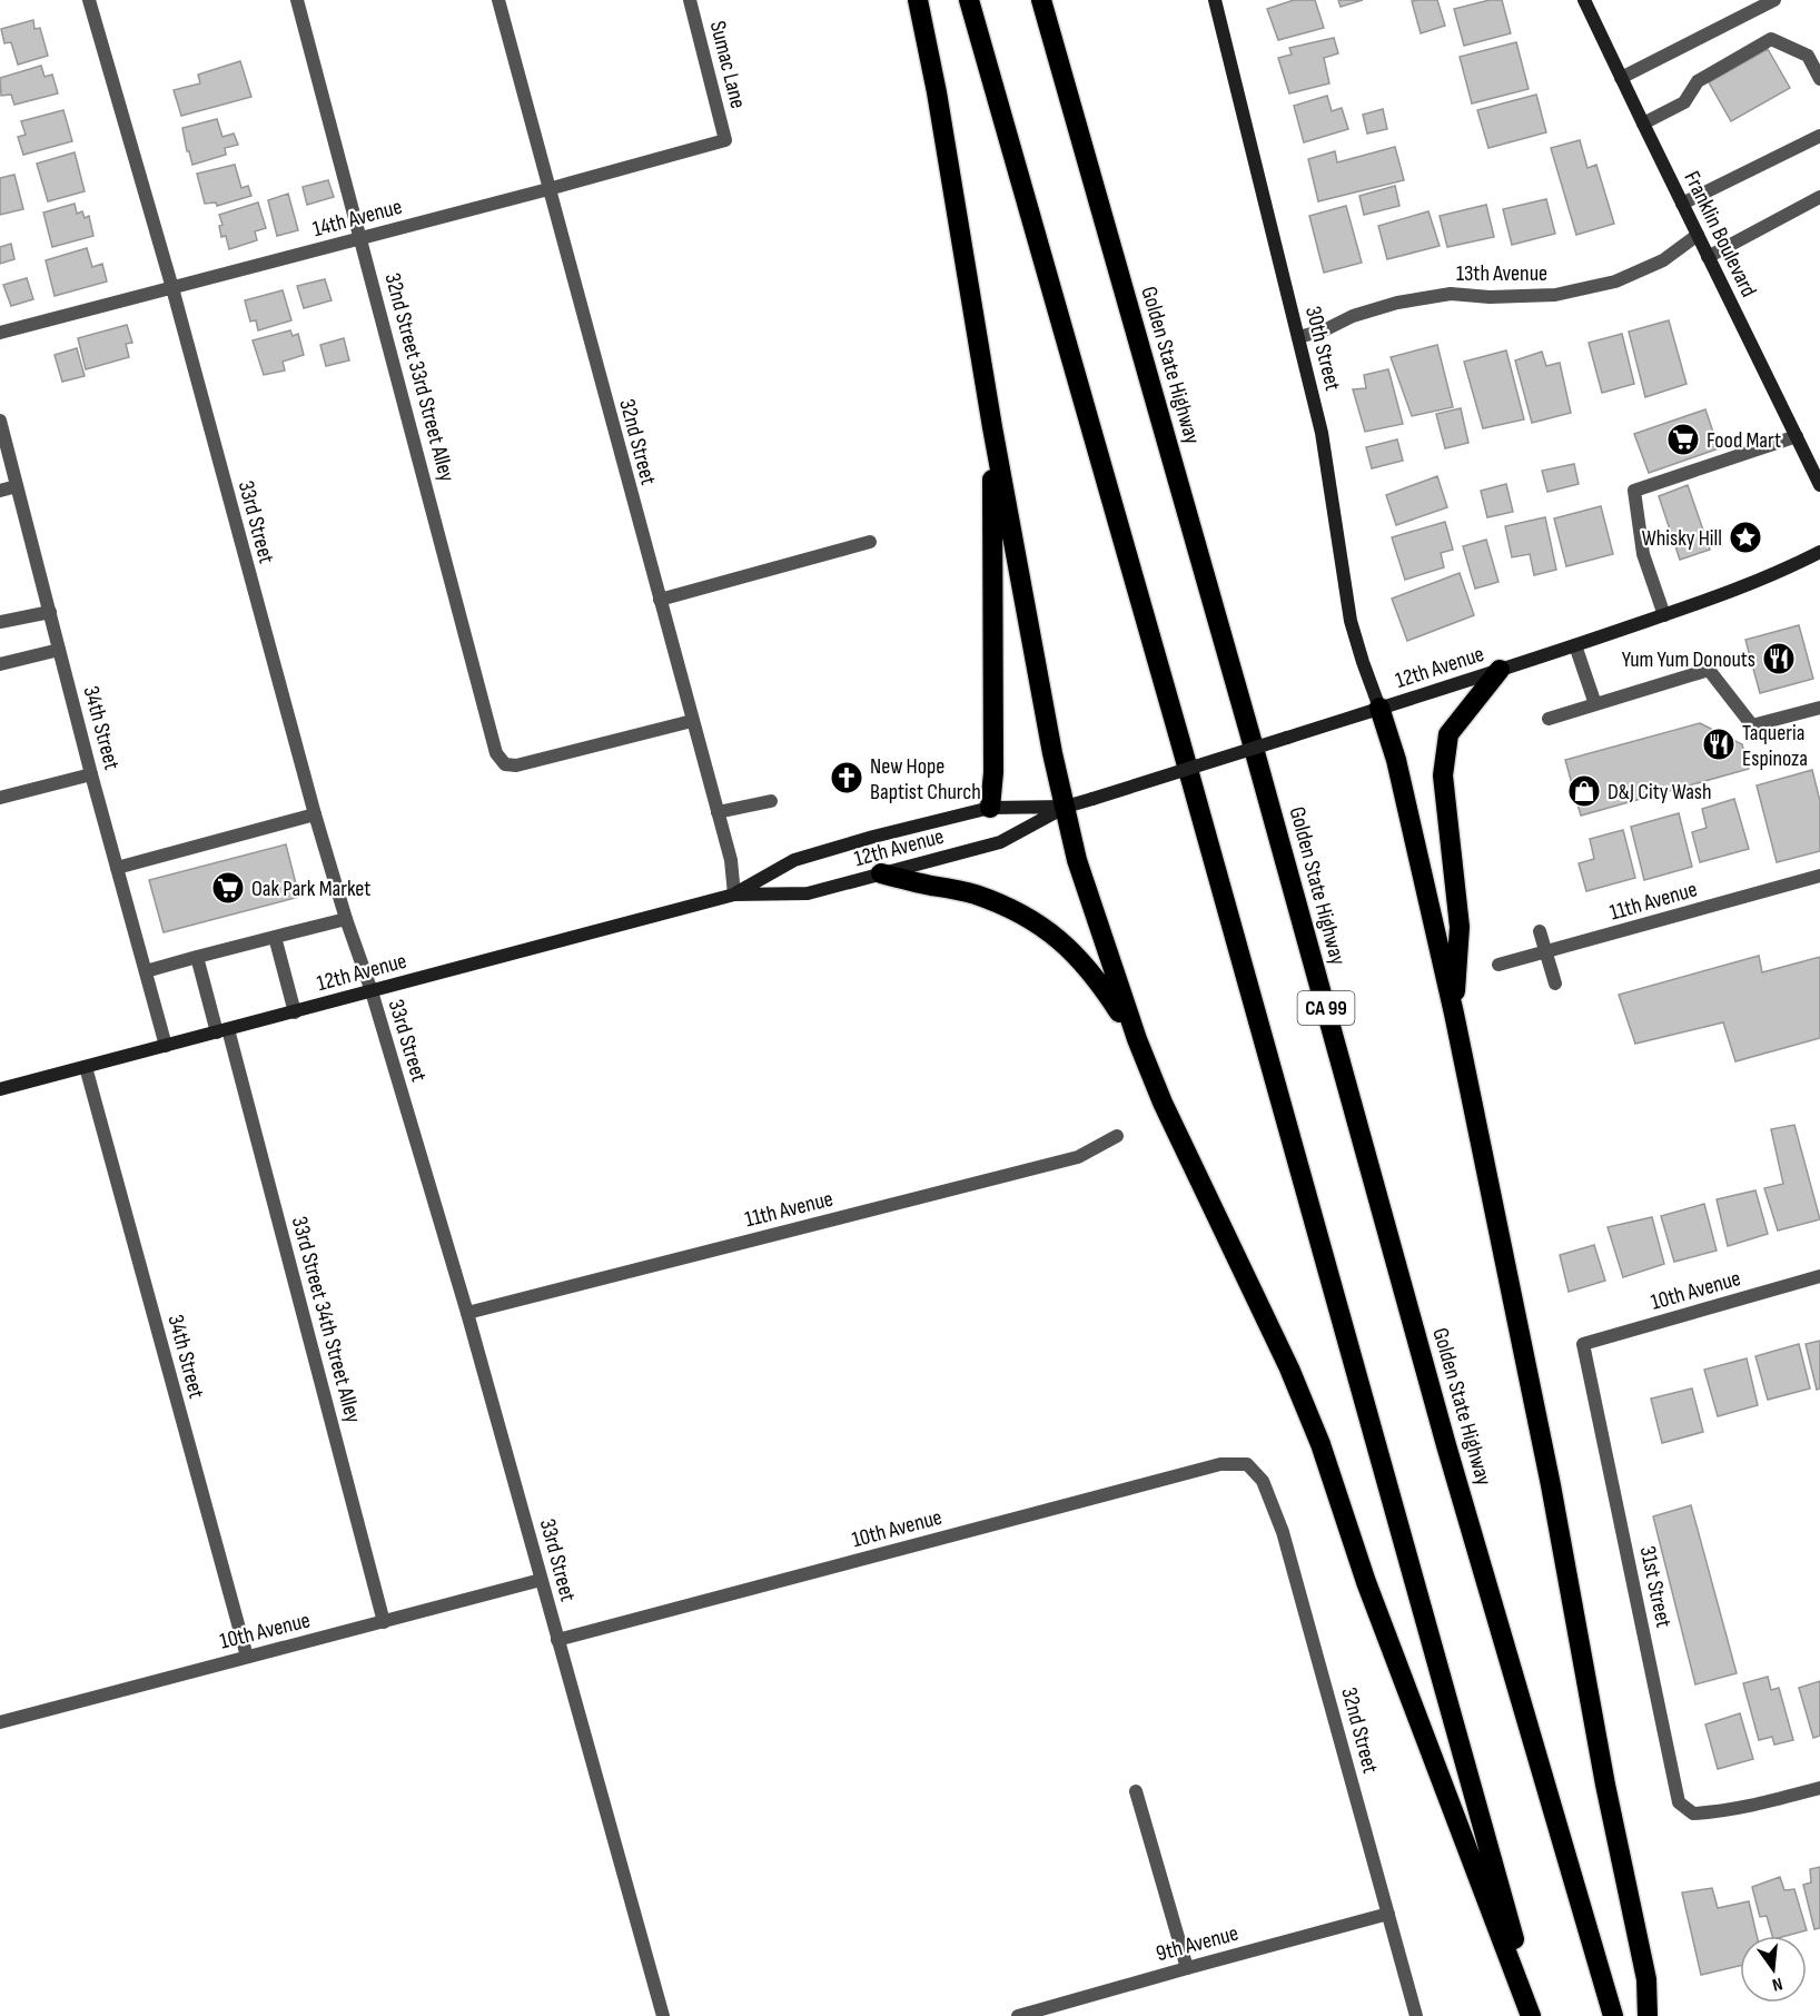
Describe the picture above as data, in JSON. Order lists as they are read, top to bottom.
{
  "streets": {
    "highway": ["Golden State Highway", "CA 99"],
    "main road": ["Franklin Boulevard", "30th Street", "12th Avenue"],
    "street": [
      "Sumac Lane",
      "14th Avenue",
      "13th Avenue",
      "32nd Street 33rd Street Alley",
      "32nd Street",
      "33rd Street",
      "34th Street",
      "11th Avenue",
      "10th Avenue",
      "33rd Street 34th Street Alley",
      "31st Street",
      "9th Avenue"
    ]
  },
  "crossings": [
    ["Sumac Lane", "14th Avenue"],
    ["14th Avenue", "32nd Street 33rd Street Alley"],
    ["14th Avenue", "32nd Street"],
    ["14th Avenue", "33rd Street"],
    ["Franklin Boulevard", "13th Avenue"],
    ["13th Avenue", "30th Street"],
    ["30th Street", "12th Avenue"],
    ["32nd Street 33rd Street Alley", "32nd Street"],
    ["32nd Street", "12th Avenue"],
    ["32nd Street", "10th Avenue"],
    ["32nd Street", "9th Avenue"],
    ["33rd Street", "12th Avenue"],
    ["33rd Street", "11th Avenue"],
    ["33rd Street", "10th Avenue"],
    ["12th Avenue", "34th Street"],
    ["12th Avenue", "33rd Street 34th Street Alley"],
    ["34th Street", "10th Avenue"],
    ["10th Avenue", "33rd Street 34th Street Alley"],
    ["10th Avenue", "31st Street"]
  ],
  "places": {
    "supermarket": ["Food Mart", "Oak Park Market"],
    "place": ["Whisky Hill"],
    "restaurant": ["Yum Yum Donouts", "Taqueria Espinoza"],
    "church": ["New Hope Baptist Church"],
    "shop": ["D&J City Wash"]
  },
  "north": "bottom"
}
